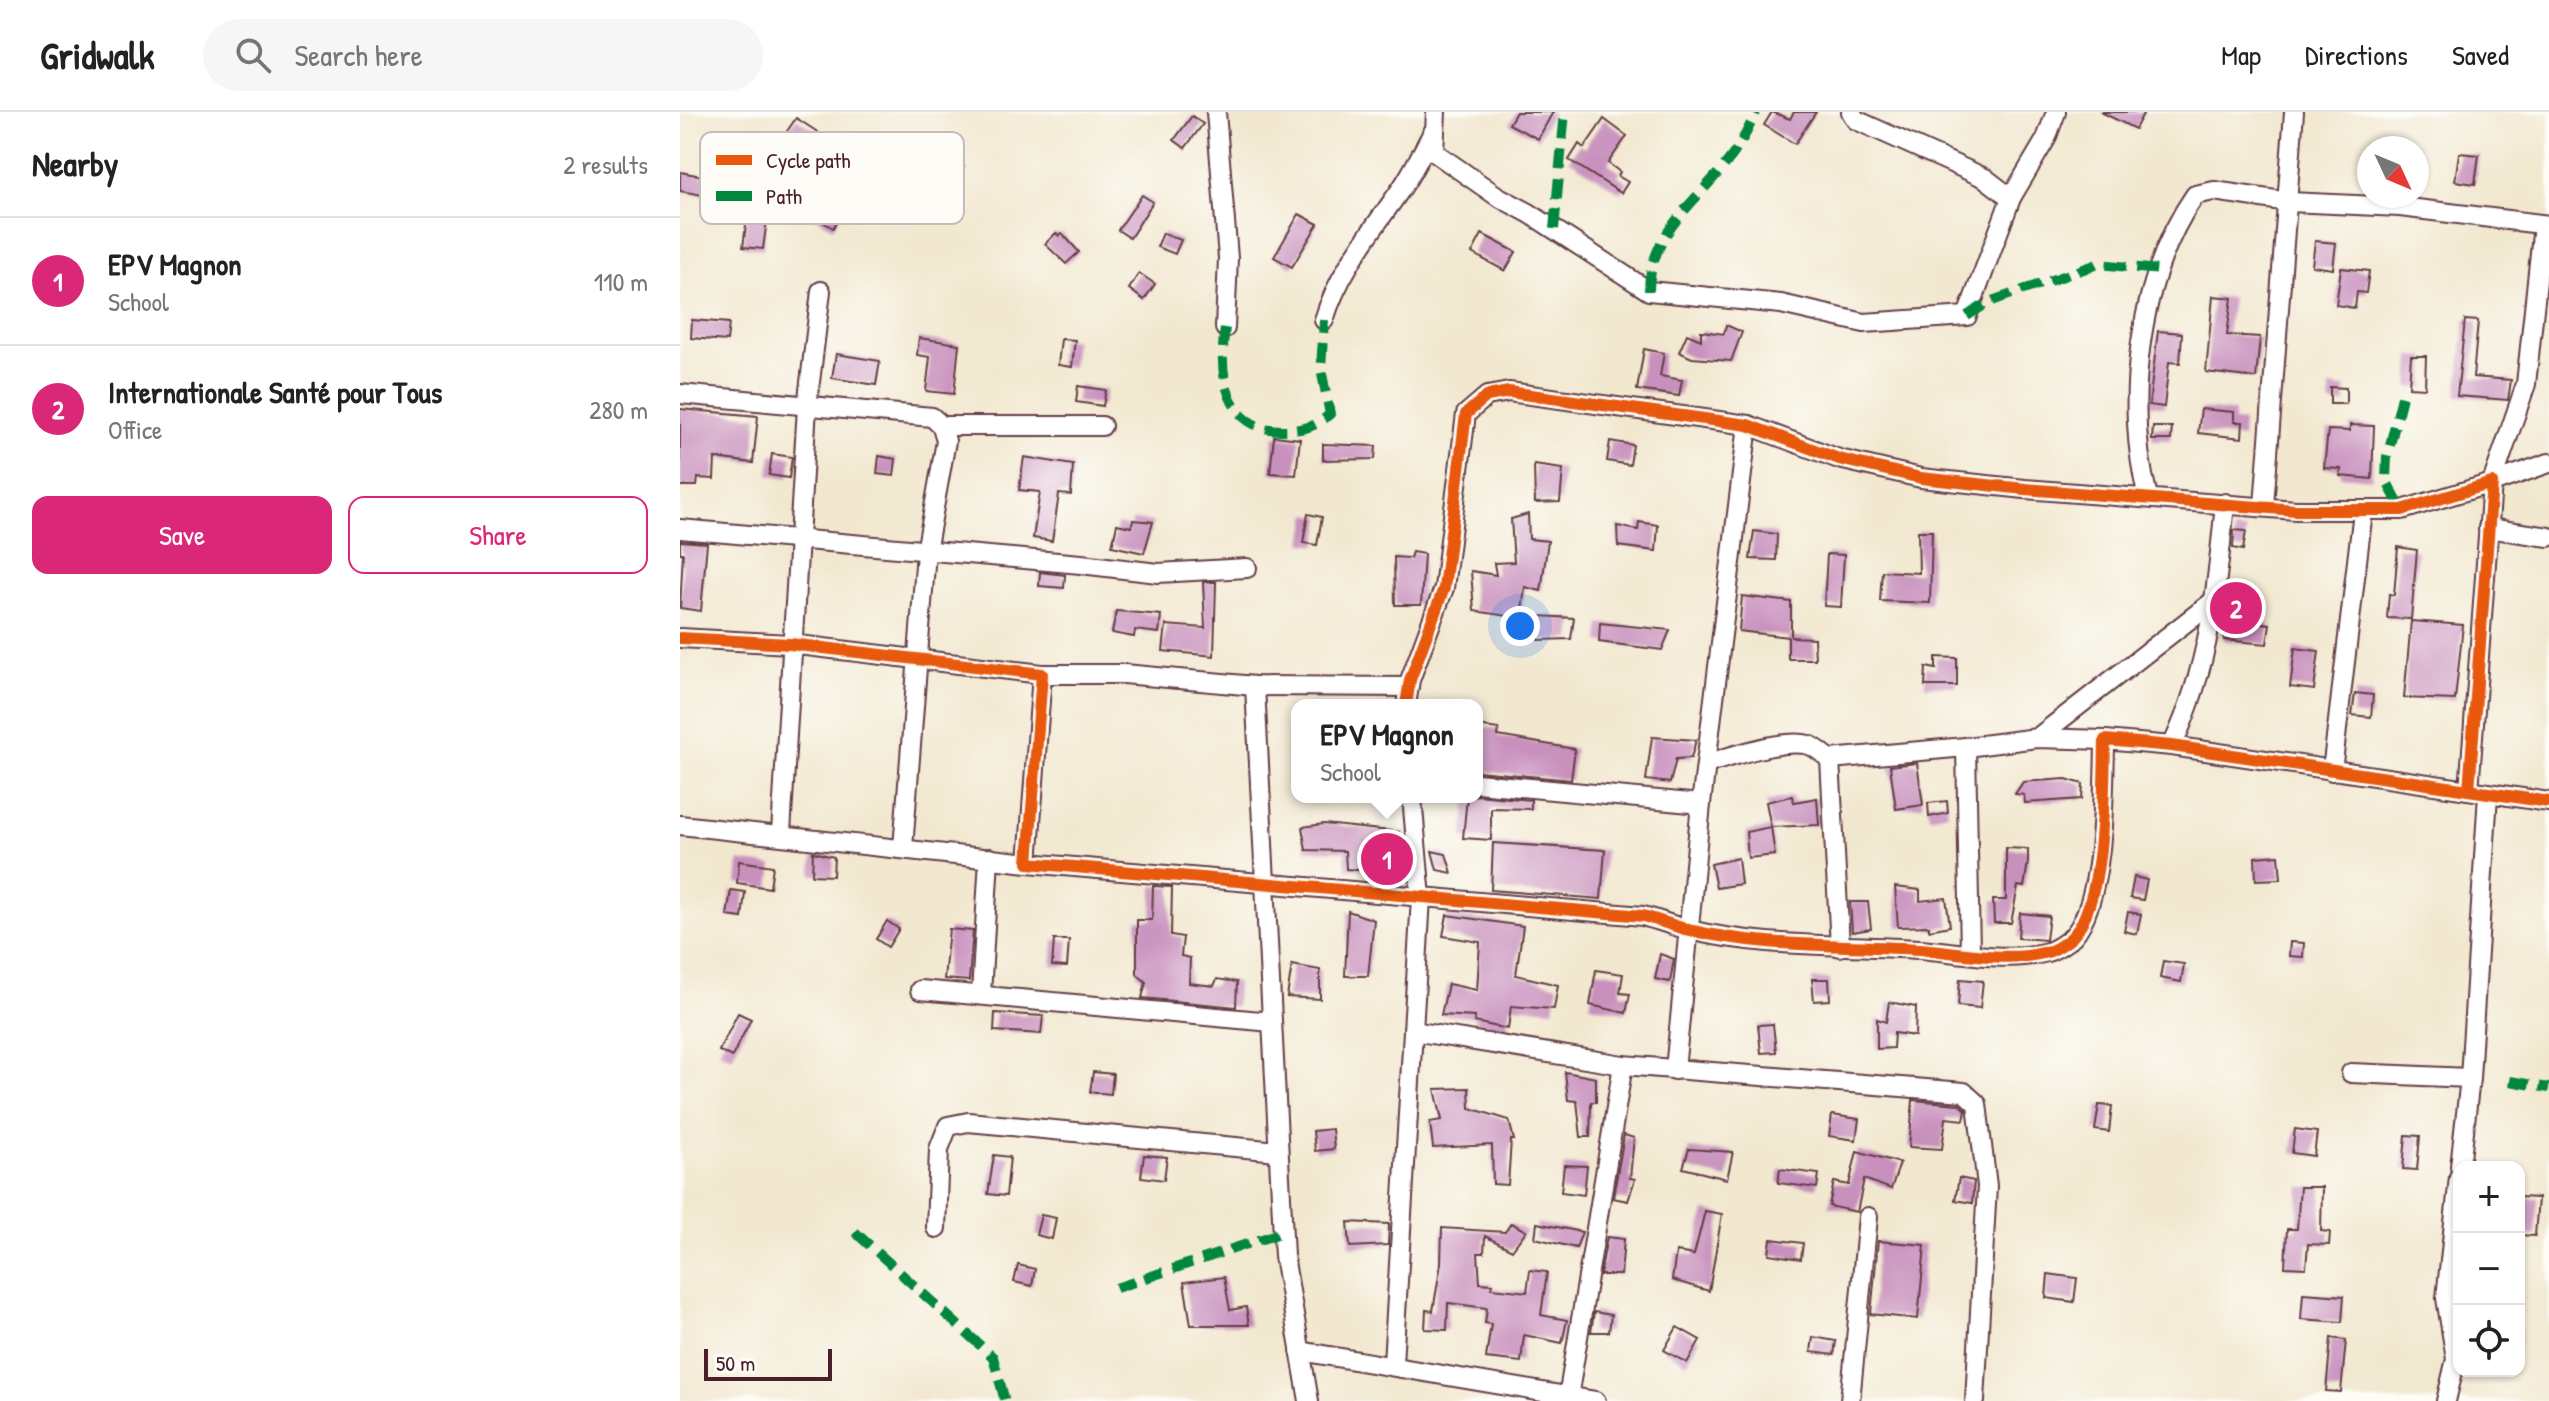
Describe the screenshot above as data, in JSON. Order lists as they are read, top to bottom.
{
  "legend": ["Cycle path", "Path"],
  "scale_bar": "50 m",
  "north": "bottom right",
  "page": {
    "header": "Gridwalk",
    "search": "Search here",
    "nav": ["Map", "Directions", "Saved"],
    "heading": ["Nearby", "2 results"],
    "list": [
      {
        "mark": "1",
        "name": "EPV Magnon",
        "note": "School",
        "value": "110 m"
      },
      {
        "mark": "2",
        "name": "Internationale Santé pour Tous",
        "note": "Office",
        "value": "280 m"
      }
    ],
    "buttons": ["Save", "Share"],
    "pins": ["2", "1"],
    "popup": ["EPV Magnon", "School"],
    "map_buttons": ["+", "−"],
    "scale": "50 m"
  }
}
